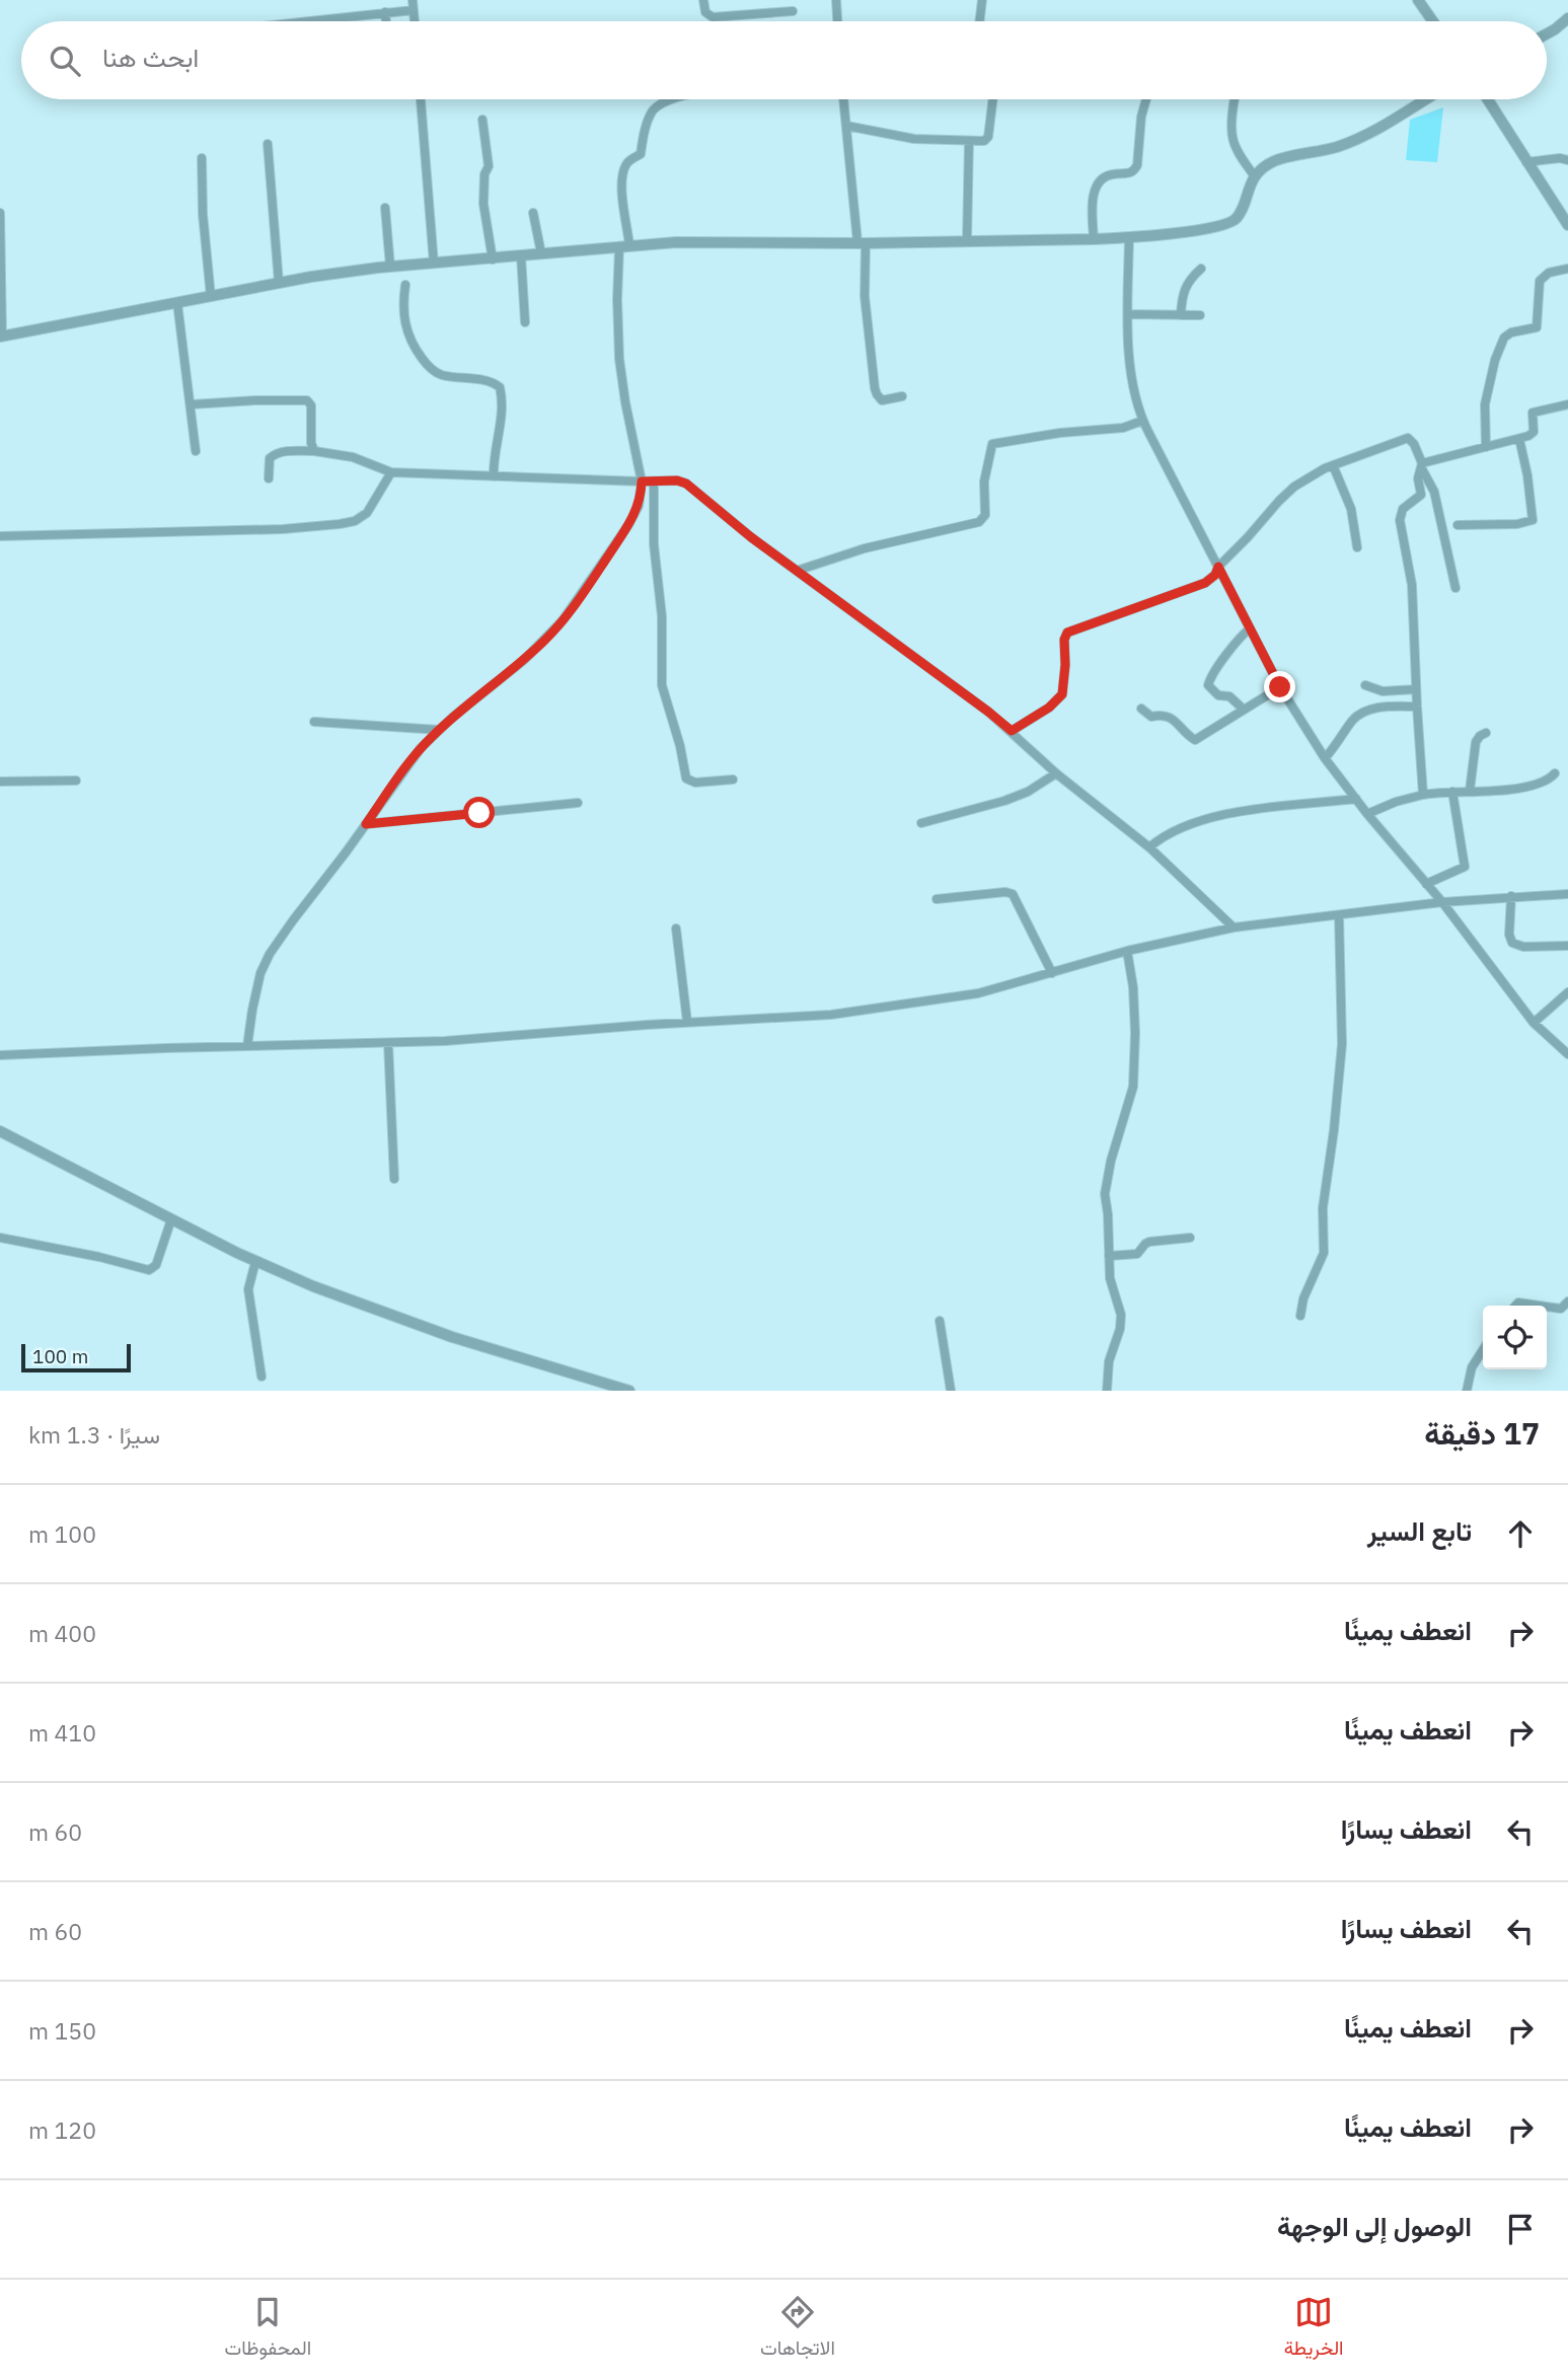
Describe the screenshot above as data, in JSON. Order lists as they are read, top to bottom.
{
  "scale_bar": "100 m",
  "page": {
    "search": "ابحث هنا",
    "scale": "100 m",
    "heading": ["17 دقيقة", "سيرًا · 1.3 km"],
    "list": [
      ["تابع السير", "100 m"],
      ["انعطف يمينًا", "400 m"],
      ["انعطف يمينًا", "410 m"],
      ["انعطف يسارًا", "60 m"],
      ["انعطف يسارًا", "60 m"],
      ["انعطف يمينًا", "150 m"],
      ["انعطف يمينًا", "120 m"],
      "الوصول إلى الوجهة"
    ],
    "nav": ["الخريطة", "الاتجاهات", "المحفوظات"]
  }
}
